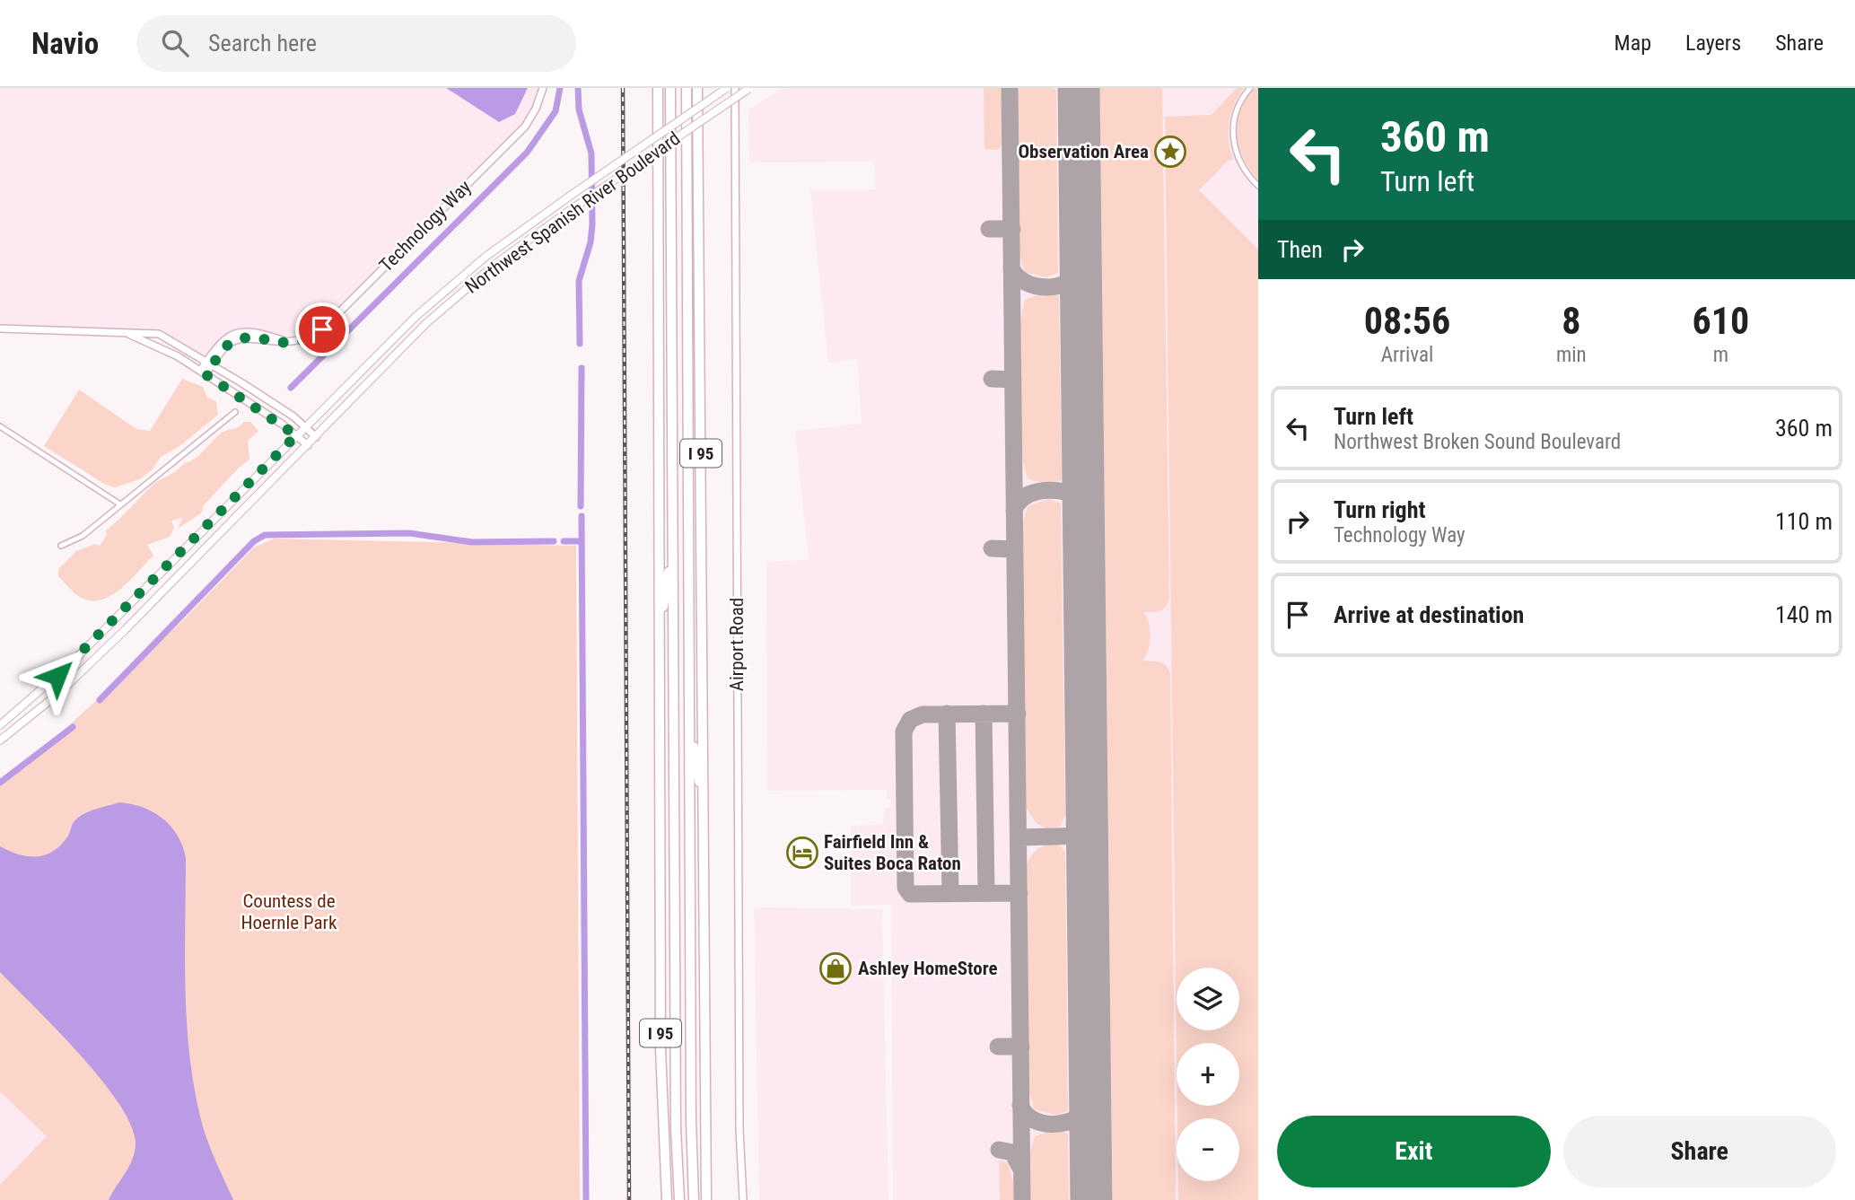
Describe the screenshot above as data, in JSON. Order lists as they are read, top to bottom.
{
  "streets": {
    "highway": ["I 95"],
    "main road": ["Northwest Spanish River Boulevard"],
    "street": ["Technology Way", "Airport Road"]
  },
  "parks": ["Countess de Hoernle Park"],
  "places": {
    "place": ["Observation Area"],
    "hotel": ["Fairfield Inn & Suites Boca Raton"],
    "shop": ["Ashley HomeStore"]
  },
  "page": {
    "header": "Navio",
    "search": "Search here",
    "nav": ["Map", "Layers", "Share"],
    "turn": ["360 m", "Turn left"],
    "then": "Then",
    "eta": [
      "08:56",
      "Arrival",
      "8",
      "min",
      "610",
      "m"
    ],
    "list": [
      {
        "name": "Turn left",
        "note": "Northwest Broken Sound Boulevard",
        "value": "360 m"
      },
      {
        "name": "Turn right",
        "note": "Technology Way",
        "value": "110 m"
      },
      {
        "name": "Arrive at destination",
        "value": "140 m"
      }
    ],
    "map_buttons": ["+", "−"],
    "buttons": ["Exit", "Share"]
  }
}
